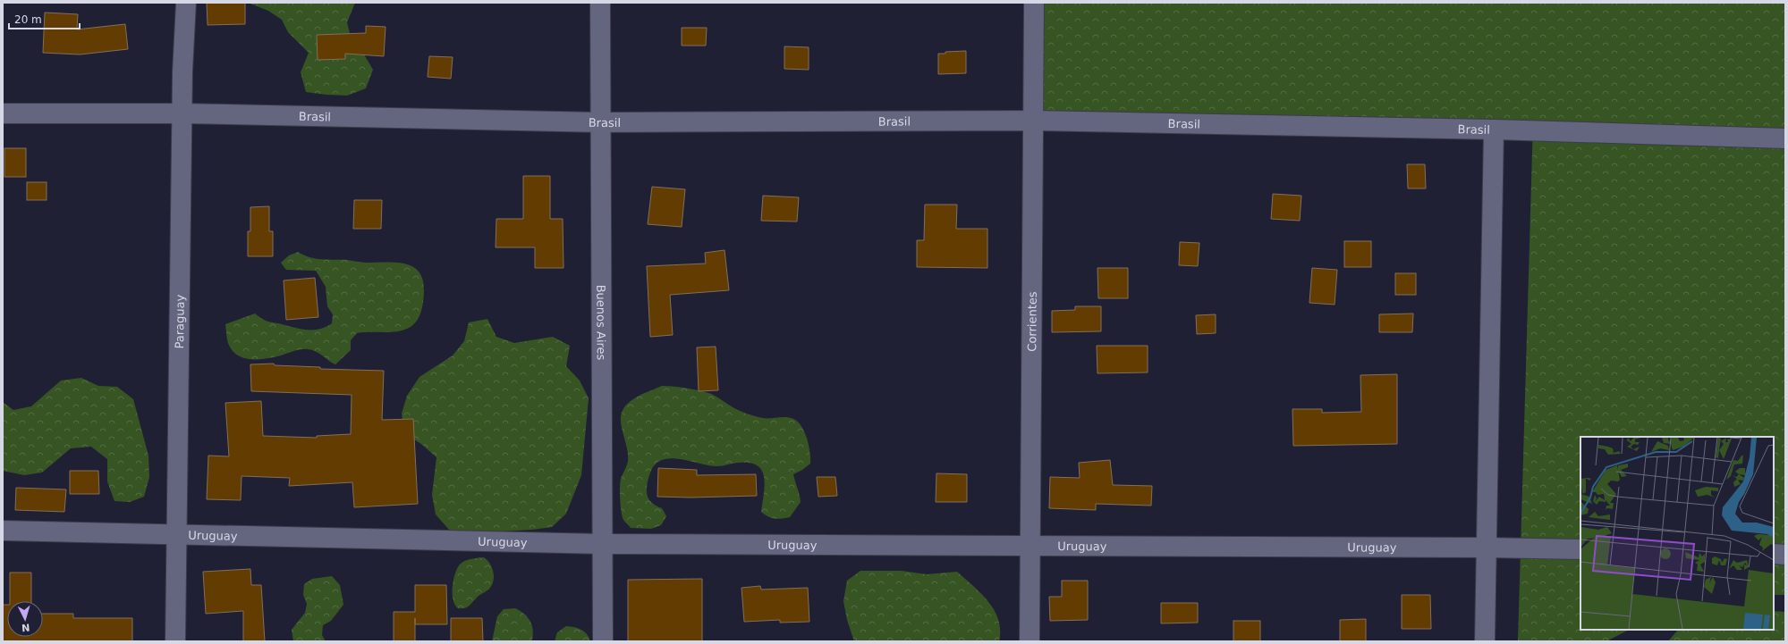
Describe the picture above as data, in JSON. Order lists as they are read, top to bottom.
{
  "streets": {
    "street": [
      "Brasil",
      "Paraguay",
      "Corrientes",
      "Buenos Aires",
      "Uruguay"
    ]
  },
  "crossings": [
    ["Brasil", "Paraguay"],
    ["Brasil", "Corrientes"],
    ["Brasil", "Buenos Aires"],
    ["Paraguay", "Uruguay"],
    ["Corrientes", "Uruguay"],
    ["Buenos Aires", "Uruguay"]
  ],
  "scale_bar": "20 m",
  "north": "bottom"
}
